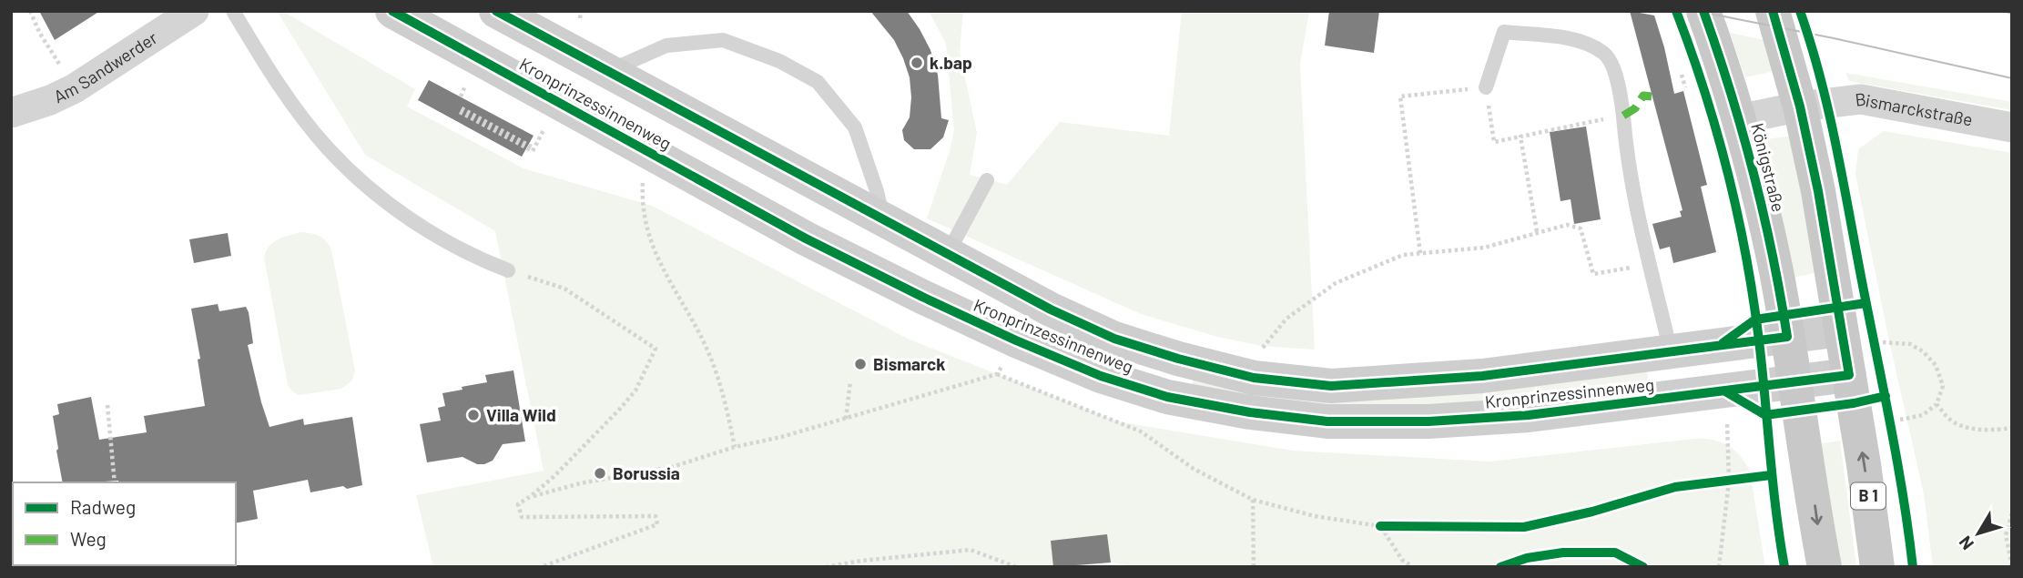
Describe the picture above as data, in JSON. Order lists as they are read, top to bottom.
{
  "streets": {
    "main road": ["Kronprinzessinnenweg", "Königstraße", "B 1"],
    "street": ["Am Sandwerder", "Bismarckstraße"]
  },
  "crossings": [
    ["Kronprinzessinnenweg", "Königstraße"],
    ["Kronprinzessinnenweg", "B 1"],
    ["Bismarckstraße", "Königstraße"],
    ["Bismarckstraße", "B 1"]
  ],
  "places": [
    "k.bap",
    "Bismarck",
    "Villa Wild",
    "Borussia"
  ],
  "legend": ["Radweg", "Weg"],
  "north": "bottom left"
}
